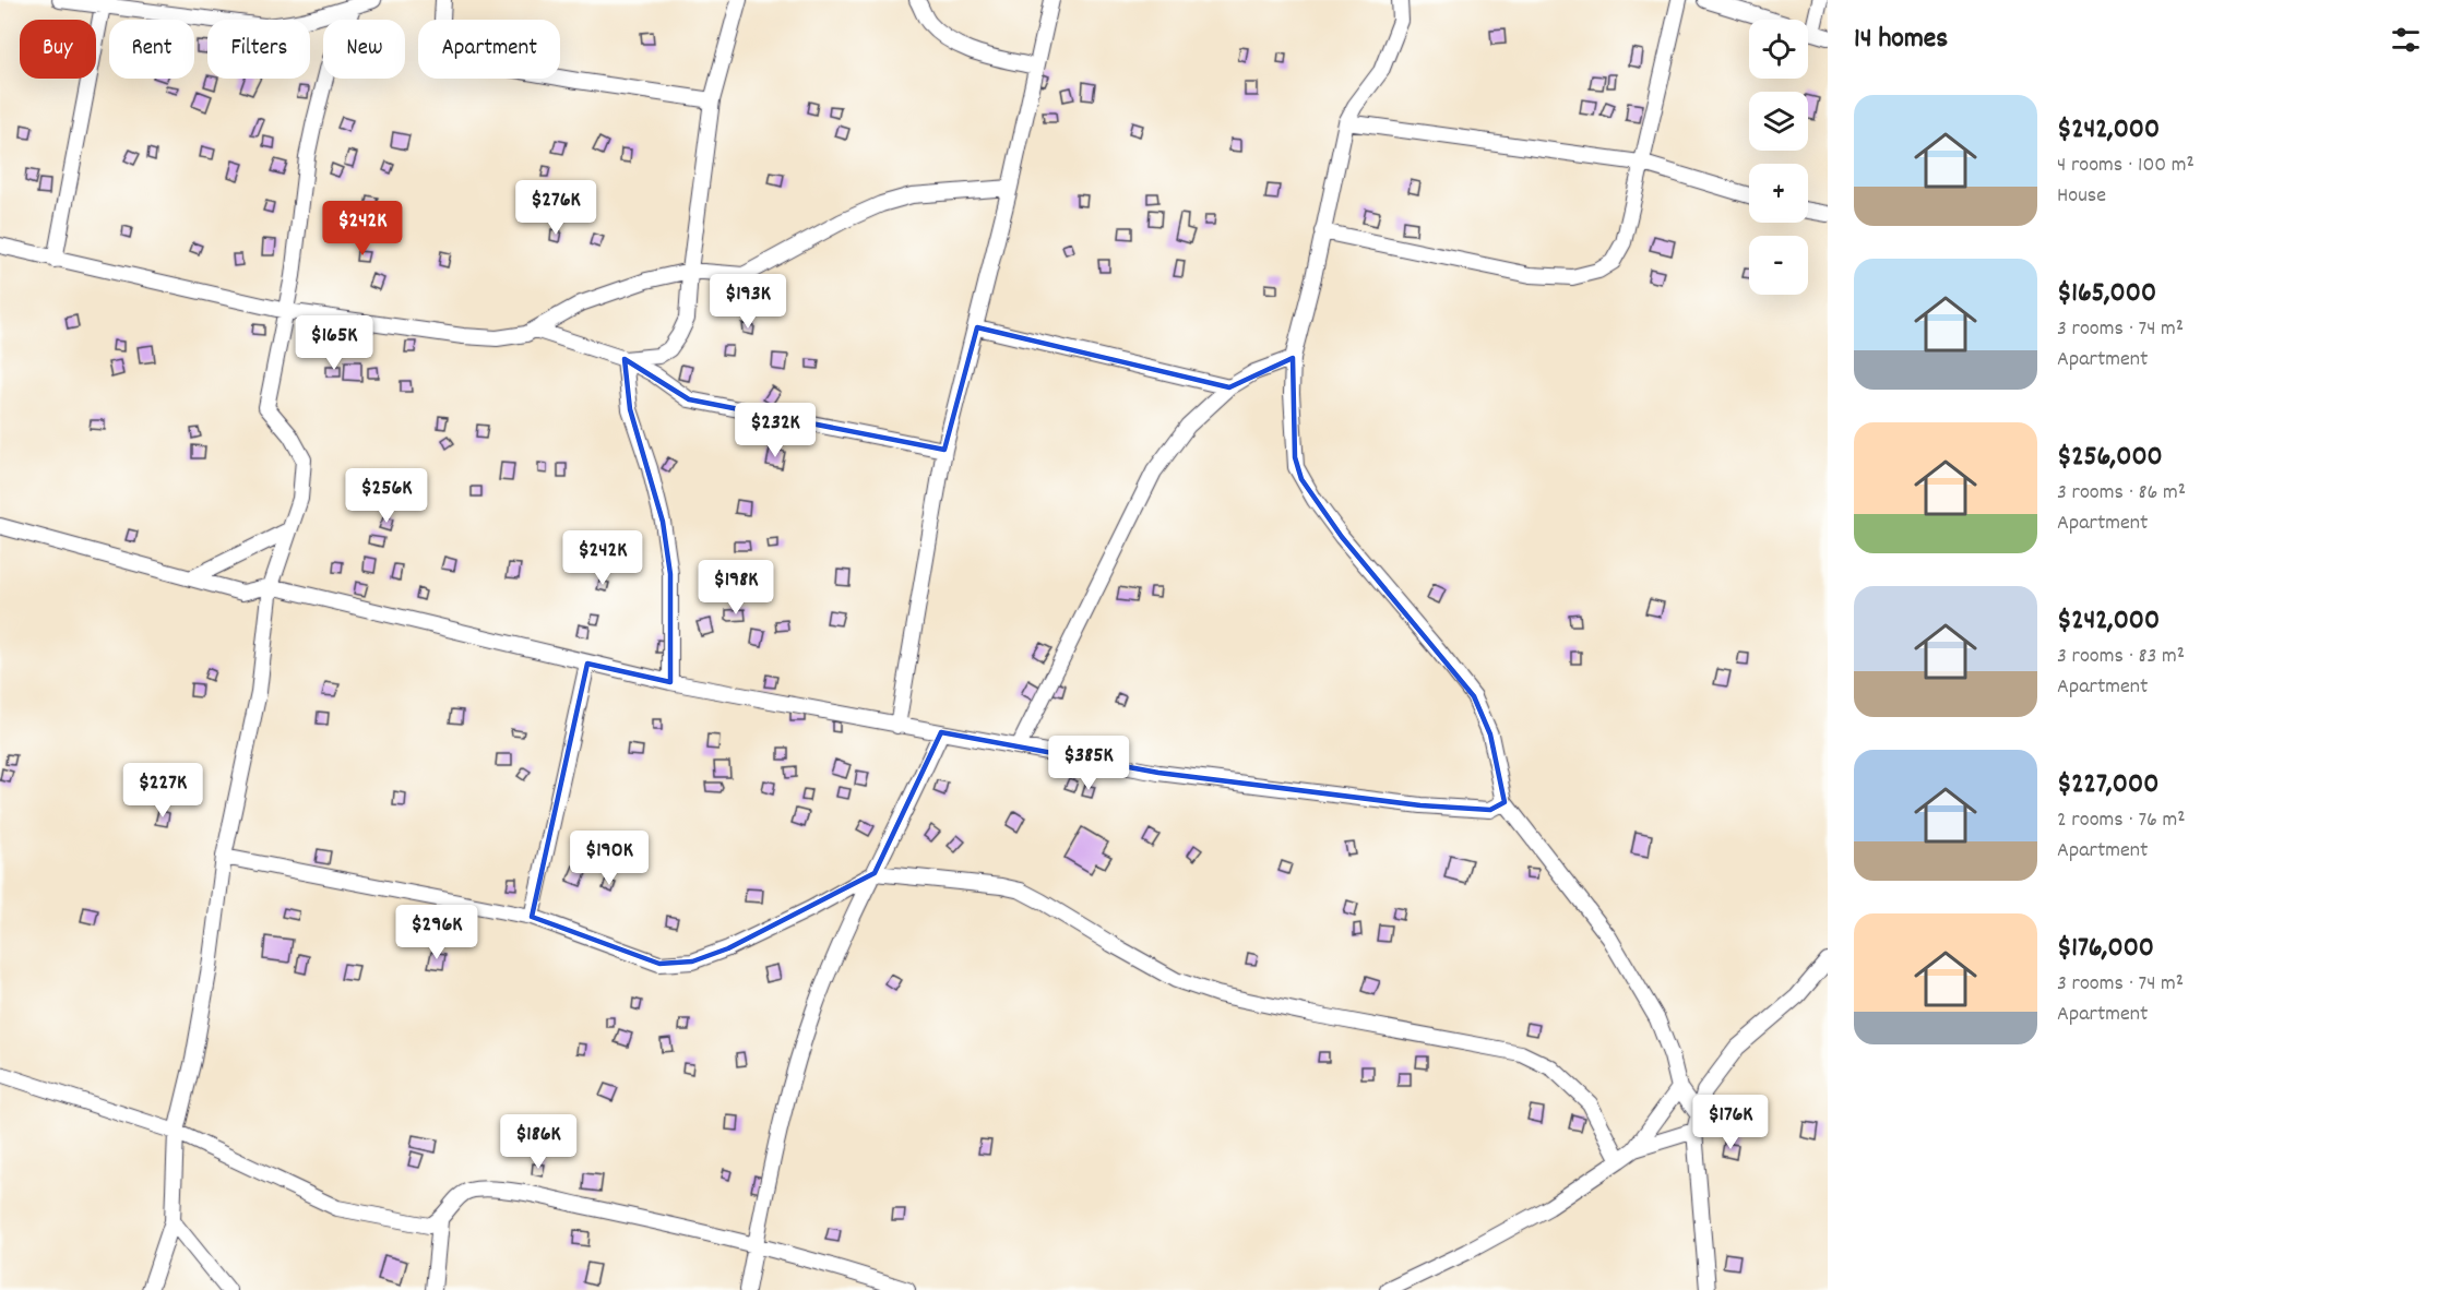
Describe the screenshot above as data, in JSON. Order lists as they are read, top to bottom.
{
  "page": {
    "heading": "14 homes",
    "map_buttons": ["+", "−"],
    "chip": [
      "Buy",
      "Rent",
      "Filters",
      "New",
      "Apartment"
    ],
    "list": [
      {
        "name": "$242,000",
        "note": "4 rooms · 100 m² · House"
      },
      {
        "name": "$165,000",
        "note": "3 rooms · 74 m² · Apartment"
      },
      {
        "name": "$256,000",
        "note": "3 rooms · 86 m² · Apartment"
      },
      {
        "name": "$242,000",
        "note": "3 rooms · 83 m² · Apartment"
      },
      {
        "name": "$227,000",
        "note": "2 rooms · 76 m² · Apartment"
      },
      {
        "name": "$176,000",
        "note": "3 rooms · 74 m² · Apartment"
      }
    ],
    "price": [
      "$276K",
      "$242K",
      "$193K",
      "$165K",
      "$232K",
      "$256K",
      "$242K",
      "$198K",
      "$385K",
      "$227K",
      "$190K",
      "$296K",
      "$176K",
      "$186K"
    ]
  }
}
